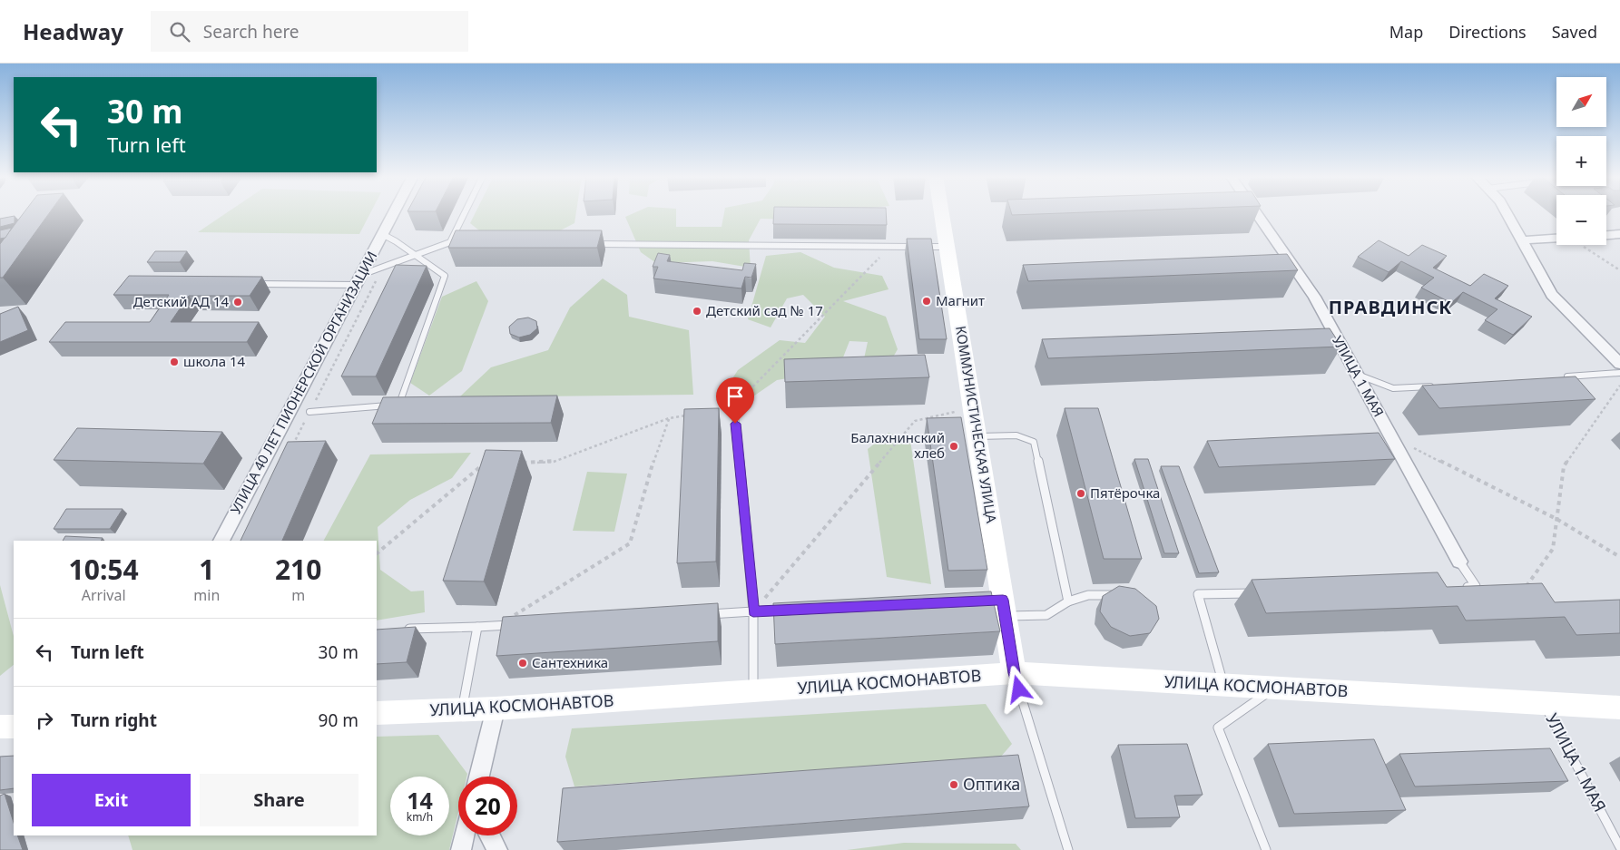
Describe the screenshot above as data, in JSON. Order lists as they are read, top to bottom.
{
  "streets": {
    "street": [
      "УЛИЦА 1 МАЯ",
      "УЛИЦА 40 ЛЕТ ПИОНЕРСКОЙ ОРГАНИЗАЦИИ",
      "КОММУНИСТИЧЕСКАЯ УЛИЦА",
      "УЛИЦА КОСМОНАВТОВ"
    ]
  },
  "crossings": [
    ["УЛИЦА 1 МАЯ", "УЛИЦА КОСМОНАВТОВ"],
    ["КОММУНИСТИЧЕСКАЯ УЛИЦА", "УЛИЦА КОСМОНАВТОВ"]
  ],
  "districts": ["ПРАВДИНСК"],
  "places": [
    "Магнит",
    "Детский АД 14",
    "Детский сад № 17",
    "школа 14",
    "Балахнинский хлеб",
    "Пятёрочка",
    "Сантехника",
    "Оптика"
  ],
  "north": "top right",
  "page": {
    "header": "Headway",
    "search": "Search here",
    "nav": ["Map", "Directions", "Saved"],
    "map_buttons": ["+", "−"],
    "turn": ["30 m", "Turn left"],
    "eta": [
      "10:54",
      "Arrival",
      "1",
      "min",
      "210",
      "m"
    ],
    "list": [
      {
        "name": "Turn left",
        "value": "30 m"
      },
      {
        "name": "Turn right",
        "value": "90 m"
      }
    ],
    "buttons": ["Exit", "Share"],
    "speed": "14 km/h",
    "limit": "20"
  }
}
